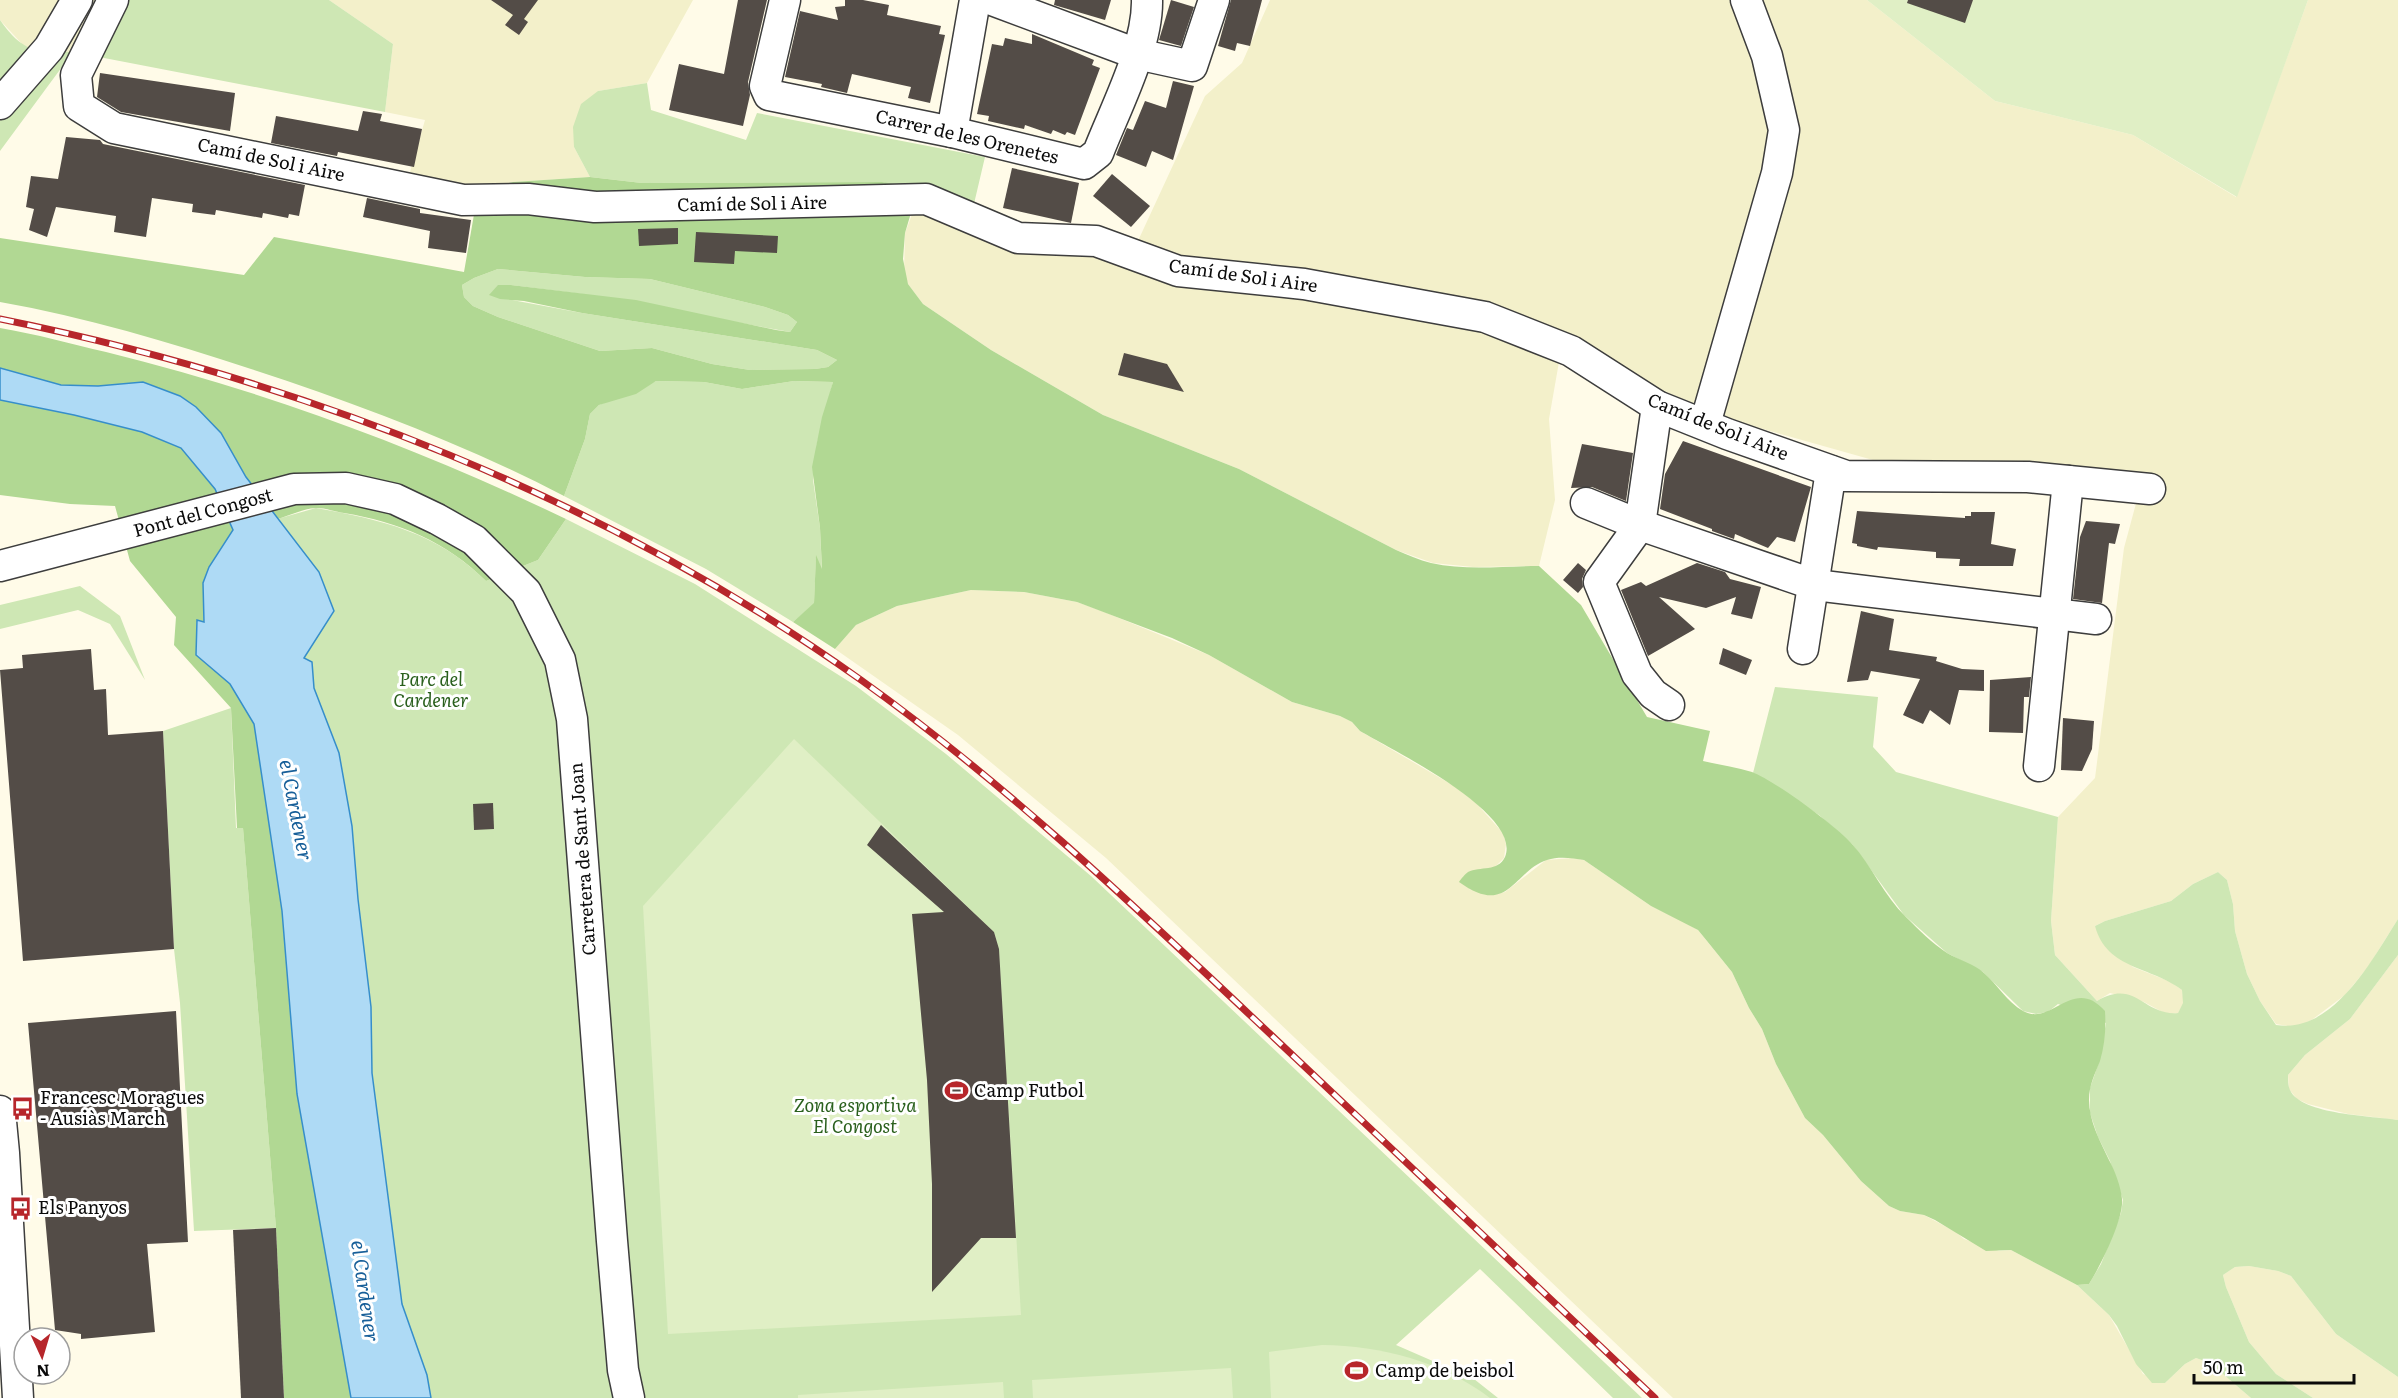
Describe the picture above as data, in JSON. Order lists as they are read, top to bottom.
{
  "streets": {
    "street": [
      "Carrer de les Orenetes",
      "Camí de Sol i Aire",
      "Pont del Congost",
      "Carretera de Sant Joan"
    ]
  },
  "crossings": [
    ["Pont del Congost", "Carretera de Sant Joan"]
  ],
  "water": ["el Cardener"],
  "parks": ["Parc del Cardener", "Zona esportiva El Congost"],
  "places": {
    "sports": ["Camp Futbol", "Camp de beisbol"],
    "bus stop": ["Francesc Moragues - Ausiàs March", "Els Panyos"]
  },
  "scale_bar": "50 m",
  "north": "bottom"
}
